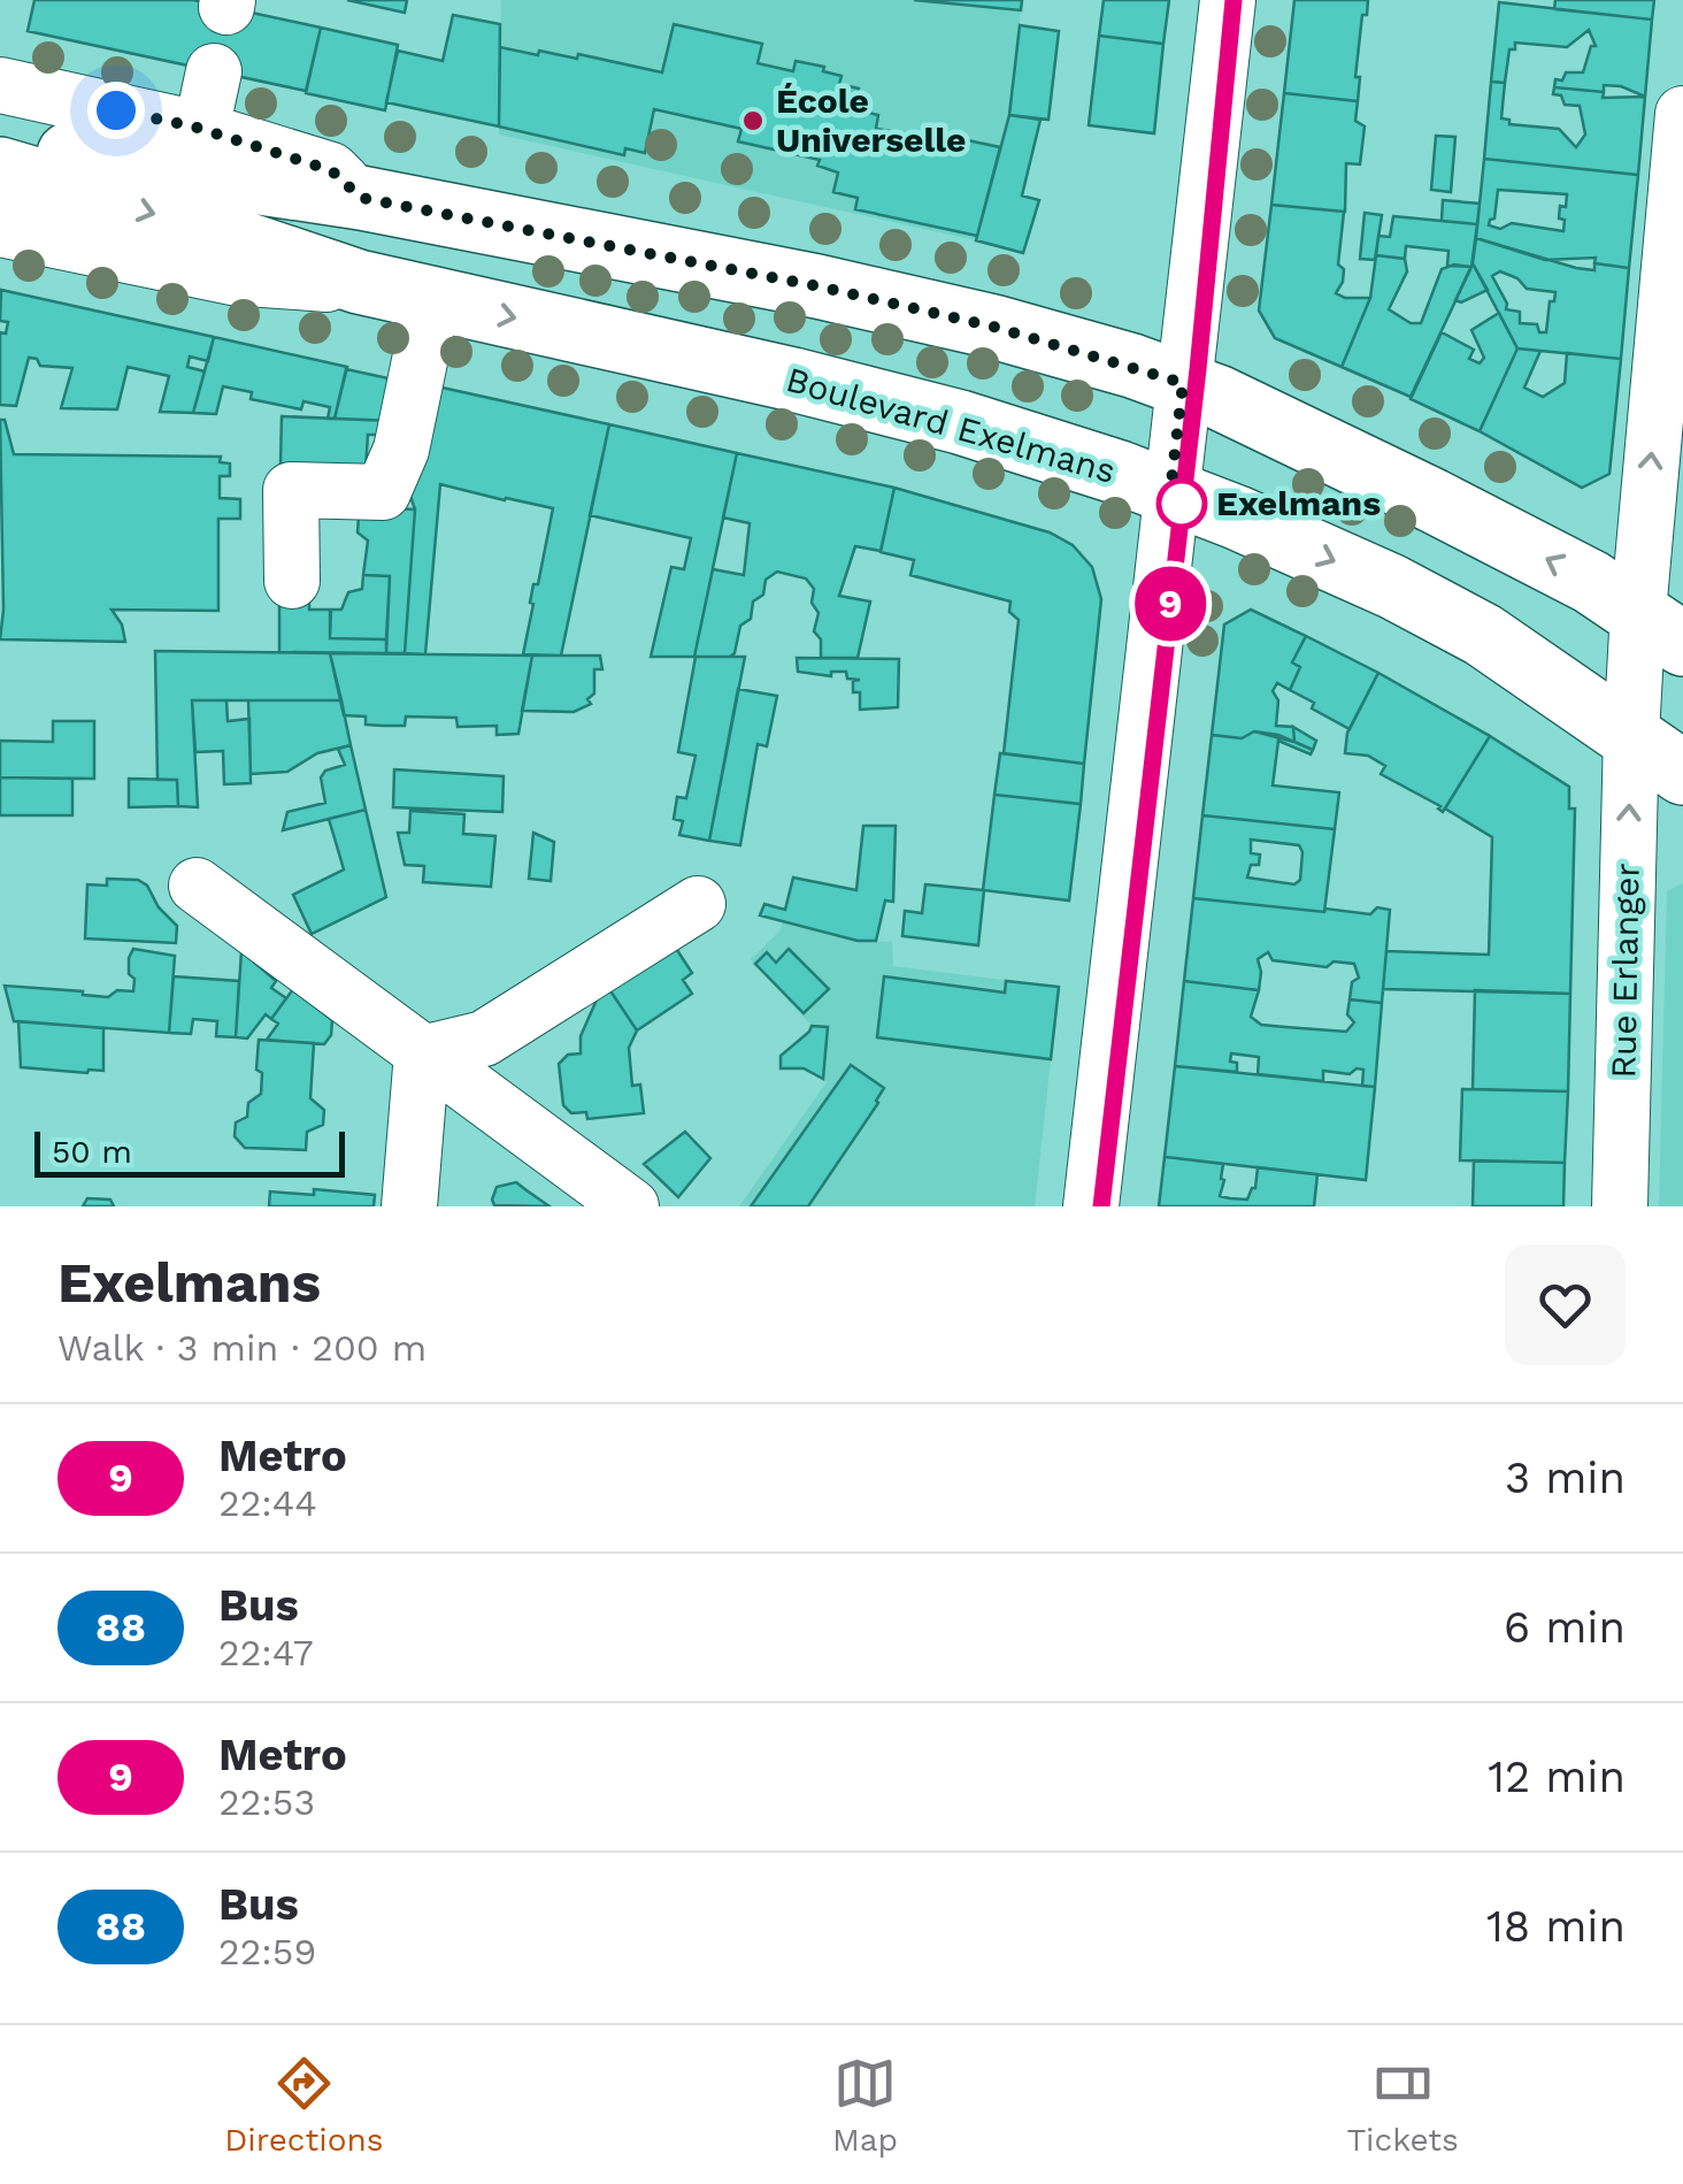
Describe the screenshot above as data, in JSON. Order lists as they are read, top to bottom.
{
  "streets": {
    "main road": ["Boulevard Exelmans"],
    "street": ["Rue Erlanger"]
  },
  "crossings": [
    ["Boulevard Exelmans", "Rue Erlanger"]
  ],
  "places": ["École Universelle", "Exelmans"],
  "lines": ["metro line 9"],
  "scale_bar": "50 m",
  "page": {
    "on_map": "9",
    "scale": "50 m",
    "heading": ["Exelmans", "Walk · 3 min · 200 m"],
    "list": [
      {
        "mark": "9",
        "name": "Metro",
        "note": "22:44",
        "value": "3 min"
      },
      {
        "mark": "88",
        "name": "Bus",
        "note": "22:47",
        "value": "6 min"
      },
      {
        "mark": "9",
        "name": "Metro",
        "note": "22:53",
        "value": "12 min"
      },
      {
        "mark": "88",
        "name": "Bus",
        "note": "22:59",
        "value": "18 min"
      }
    ],
    "tabs": ["Directions", "Map", "Tickets"]
  }
}
